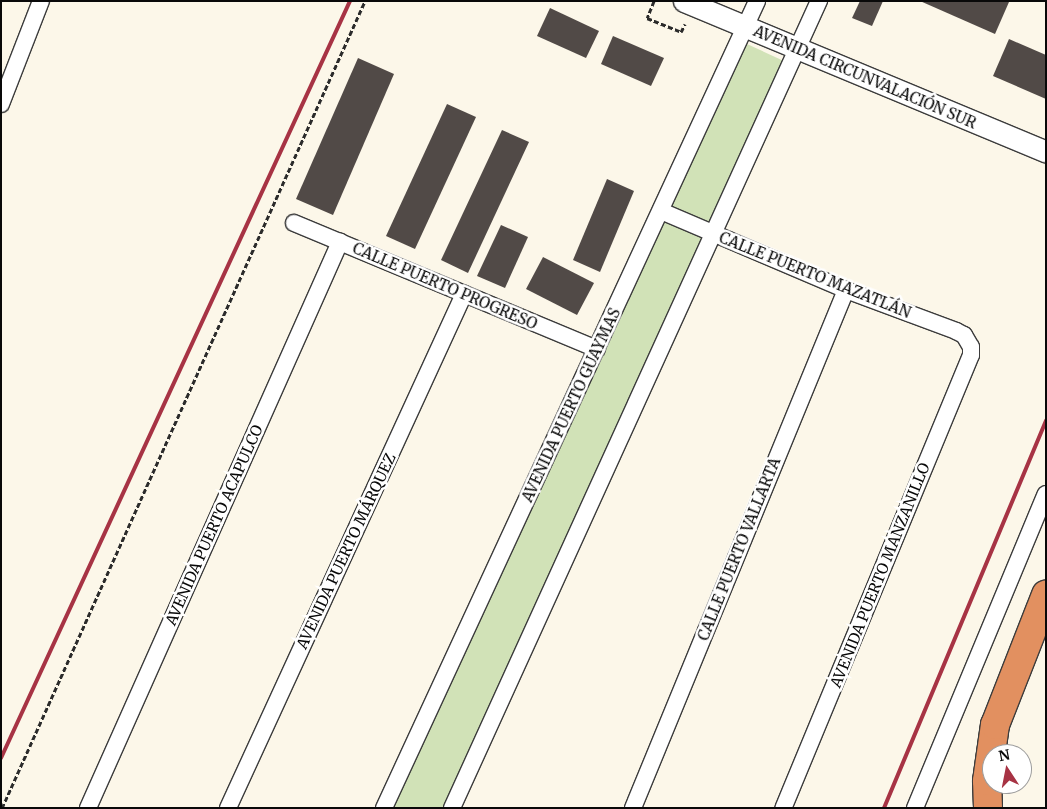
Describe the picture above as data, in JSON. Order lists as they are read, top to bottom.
{
  "streets": {
    "street": [
      "AVENIDA CIRCUNVALACIÓN SUR",
      "CALLE PUERTO MAZATLÁN",
      "CALLE PUERTO PROGRESO",
      "AVENIDA PUERTO GUAYMAS",
      "AVENIDA PUERTO ACAPULCO",
      "CALLE PUERTO VALLARTA",
      "AVENIDA PUERTO MÁRQUEZ",
      "AVENIDA PUERTO MANZANILLO"
    ]
  },
  "crossings": [
    ["AVENIDA CIRCUNVALACIÓN SUR", "AVENIDA PUERTO GUAYMAS"],
    ["CALLE PUERTO MAZATLÁN", "AVENIDA PUERTO GUAYMAS"],
    ["CALLE PUERTO MAZATLÁN", "CALLE PUERTO VALLARTA"],
    ["CALLE PUERTO MAZATLÁN", "AVENIDA PUERTO MANZANILLO"],
    ["CALLE PUERTO PROGRESO", "AVENIDA PUERTO GUAYMAS"],
    ["CALLE PUERTO PROGRESO", "AVENIDA PUERTO ACAPULCO"],
    ["CALLE PUERTO PROGRESO", "AVENIDA PUERTO MÁRQUEZ"]
  ],
  "north": "top"
}
